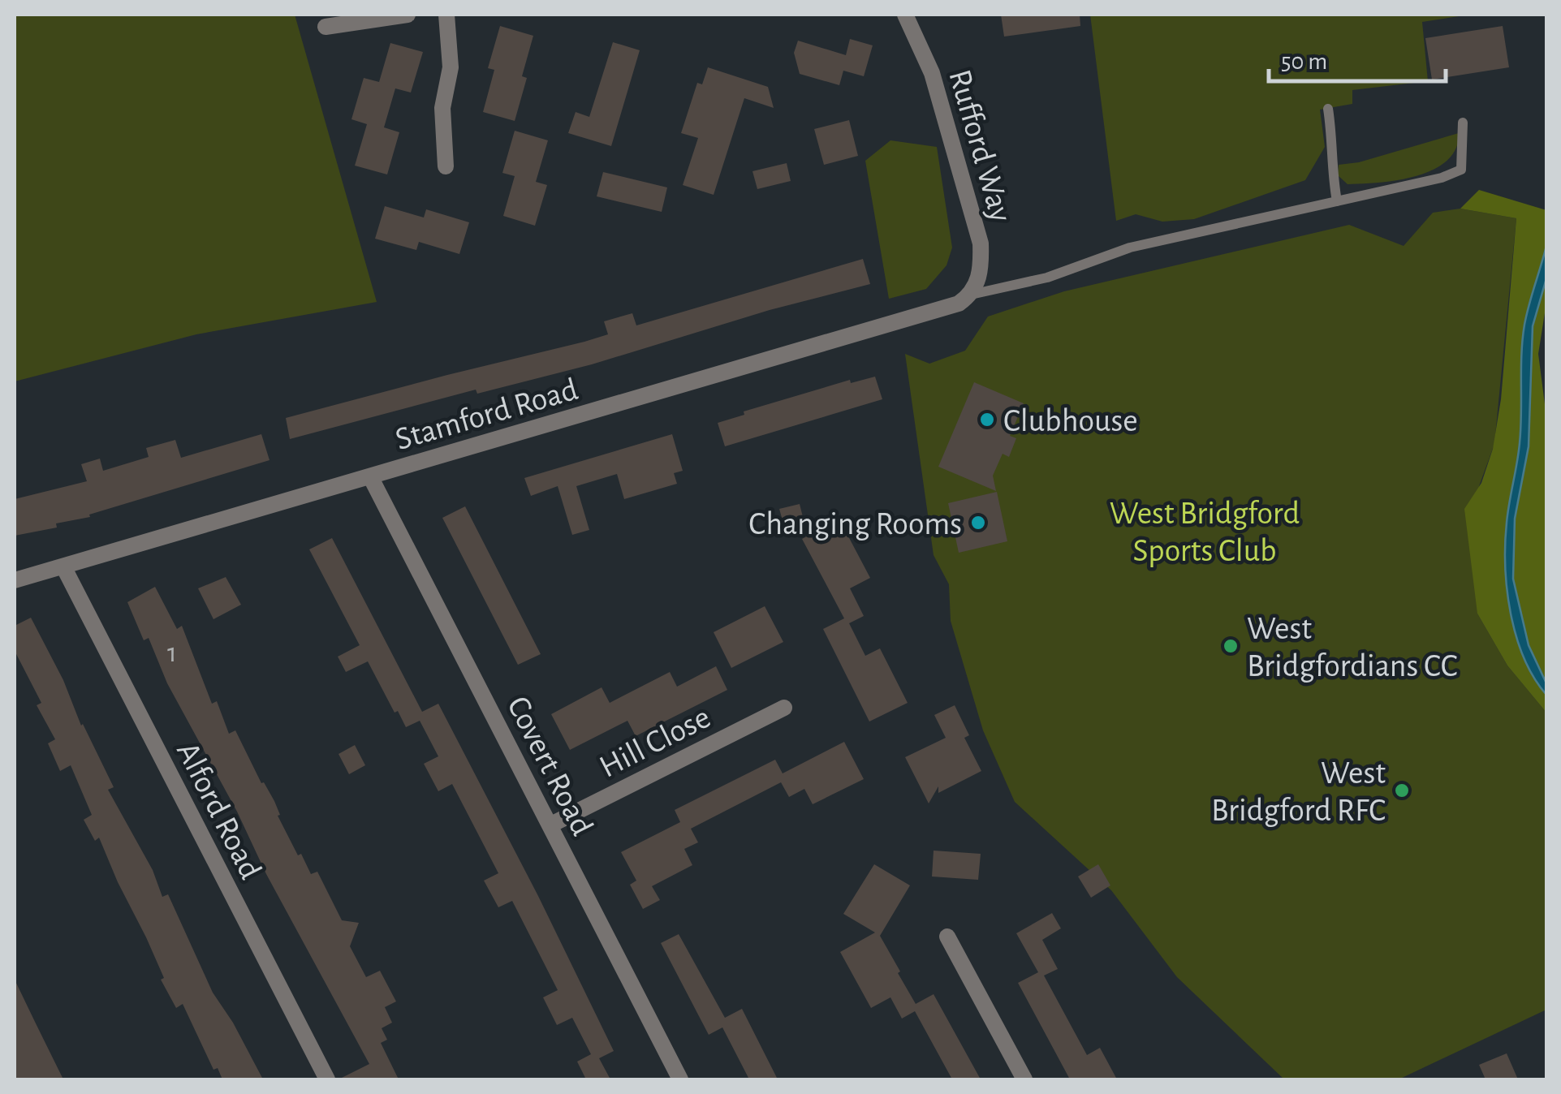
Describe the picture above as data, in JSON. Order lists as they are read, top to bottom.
{
  "streets": {
    "street": [
      "Rufford Way",
      "Stamford Road",
      "Hill Close",
      "Covert Road",
      "Alford Road"
    ]
  },
  "crossings": [
    ["Rufford Way", "Stamford Road"],
    ["Stamford Road", "Covert Road"],
    ["Stamford Road", "Alford Road"],
    ["Hill Close", "Covert Road"]
  ],
  "parks": ["West Bridgford Sports Club"],
  "places": [
    "Clubhouse",
    "Changing Rooms",
    "West Bridgfordians CC",
    "West Bridgford RFC"
  ],
  "house_numbers": ["1"],
  "scale_bar": "50 m"
}
